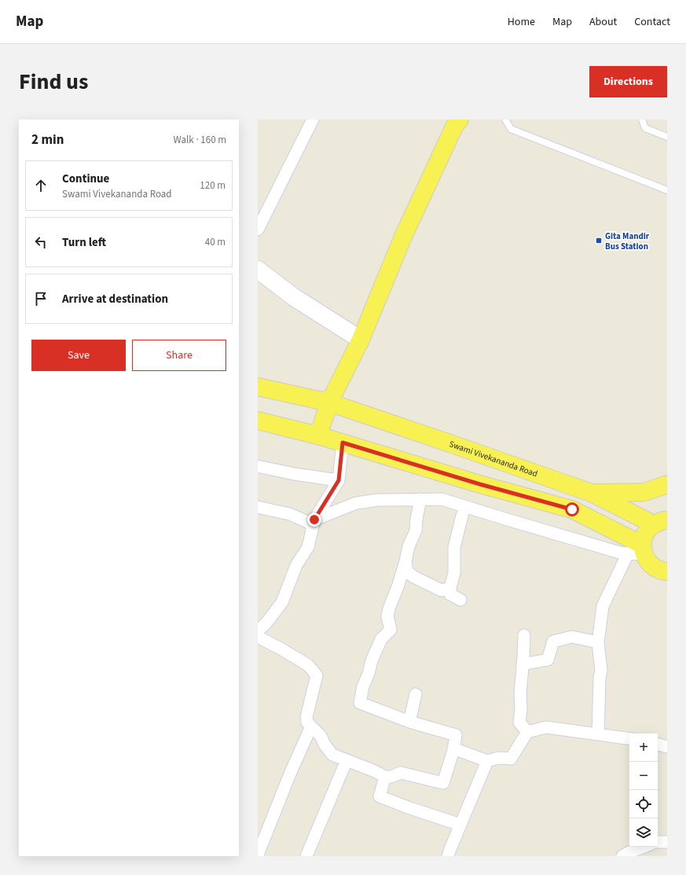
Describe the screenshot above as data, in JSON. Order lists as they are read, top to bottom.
{
  "streets": {
    "main road": ["Swami Vivekananda Road"]
  },
  "places": {
    "transit": ["Gita Mandir Bus Station"]
  },
  "page": {
    "header": "Map",
    "nav": [
      "Home",
      "Map",
      "About",
      "Contact"
    ],
    "title": "Find us",
    "buttons": [
      "Directions",
      ["Save", "Share"]
    ],
    "heading": ["2 min", "Walk · 160 m"],
    "list": [
      ["Continue", "Swami Vivekananda Road", "120 m"],
      ["Turn left", "40 m"],
      "Arrive at destination"
    ],
    "map_buttons": ["+", "−"]
  }
}
